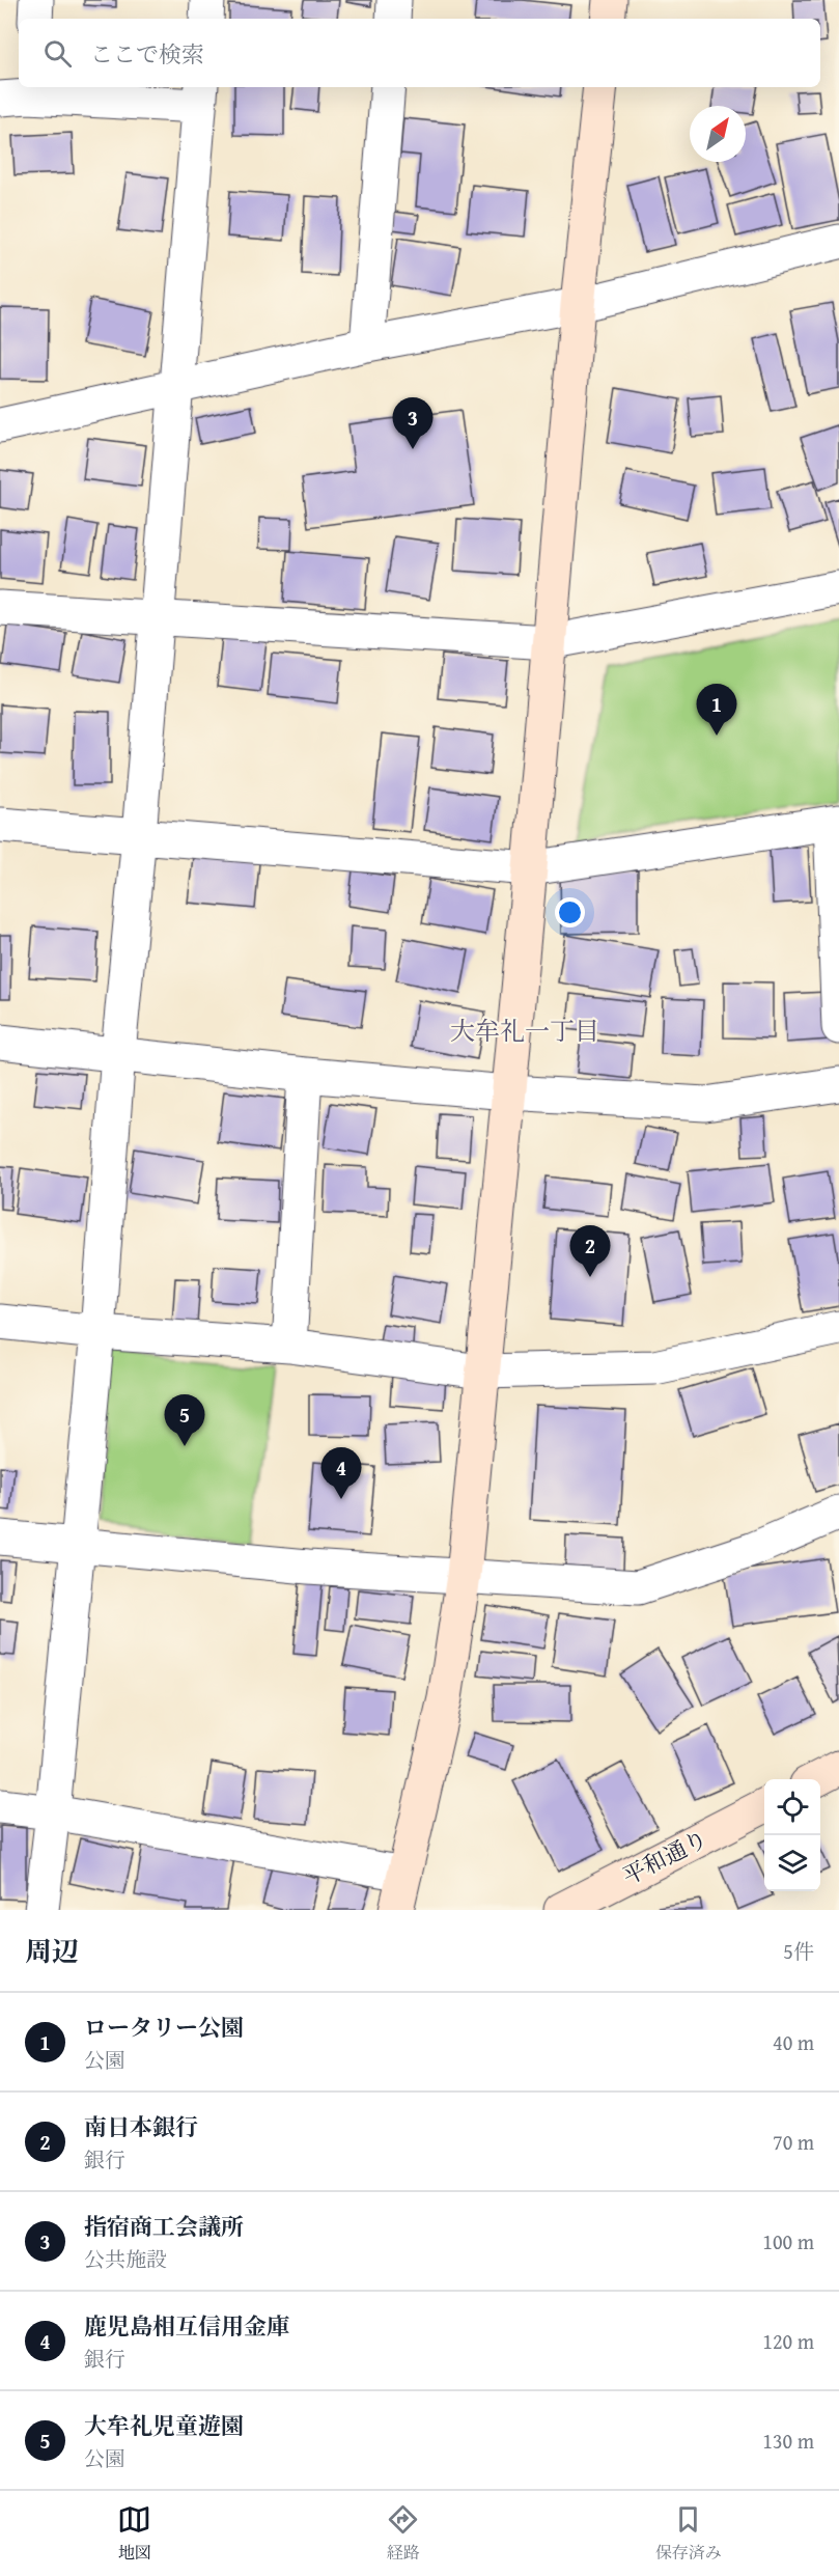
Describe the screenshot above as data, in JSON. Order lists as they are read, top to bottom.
{
  "streets": {
    "street": ["平和通り"]
  },
  "districts": ["大牟礼一丁目"],
  "north": "top right",
  "page": {
    "search": "ここで検索",
    "pins": [
      "3",
      "1",
      "2",
      "5",
      "4"
    ],
    "heading": ["周辺", "5件"],
    "list": [
      {
        "mark": "1",
        "name": "ロータリー公園",
        "note": "公園",
        "value": "40 m"
      },
      {
        "mark": "2",
        "name": "南日本銀行",
        "note": "銀行",
        "value": "70 m"
      },
      {
        "mark": "3",
        "name": "指宿商工会議所",
        "note": "公共施設",
        "value": "100 m"
      },
      {
        "mark": "4",
        "name": "鹿児島相互信用金庫",
        "note": "銀行",
        "value": "120 m"
      },
      {
        "mark": "5",
        "name": "大牟礼児童遊園",
        "note": "公園",
        "value": "130 m"
      }
    ],
    "nav": ["地図", "経路", "保存済み"]
  }
}
